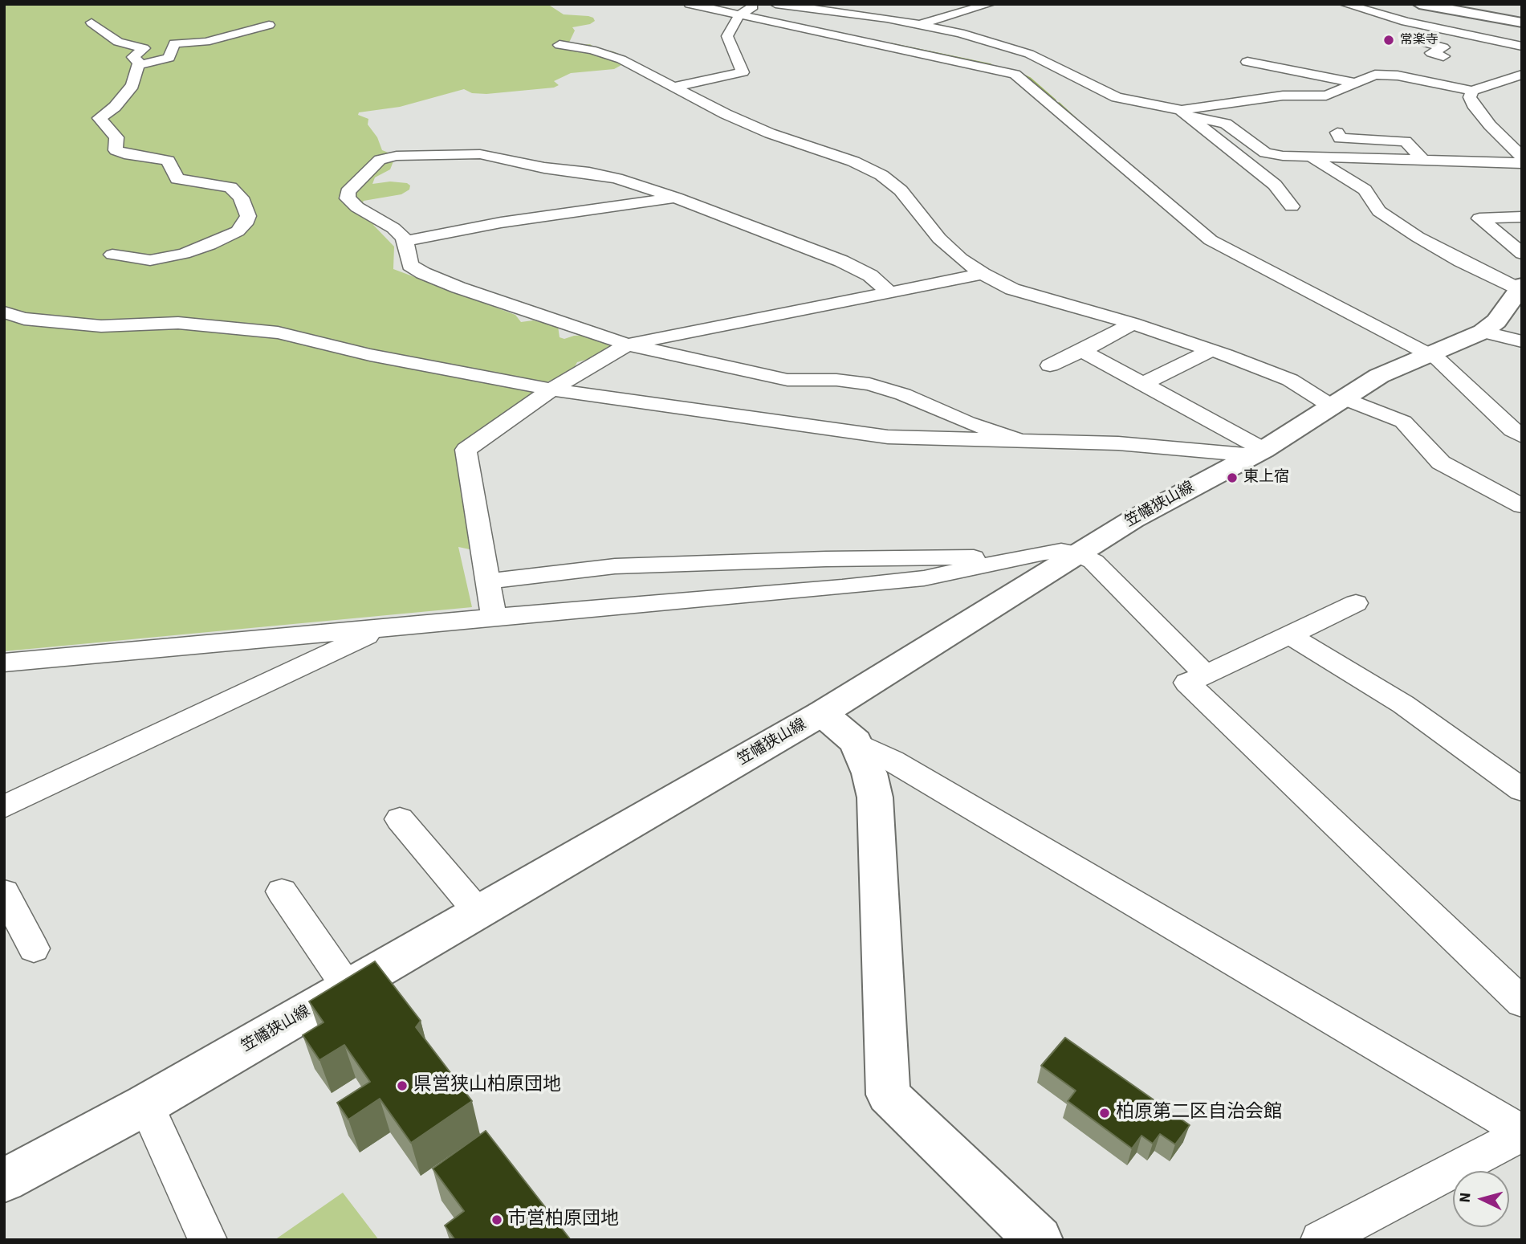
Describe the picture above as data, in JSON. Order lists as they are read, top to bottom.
{
  "streets": {
    "main road": ["笠幡狭山線"]
  },
  "places": [
    "常楽寺",
    "東上宿",
    "県営狭山柏原団地",
    "柏原第二区自治会館",
    "市営柏原団地"
  ],
  "north": "left"
}
